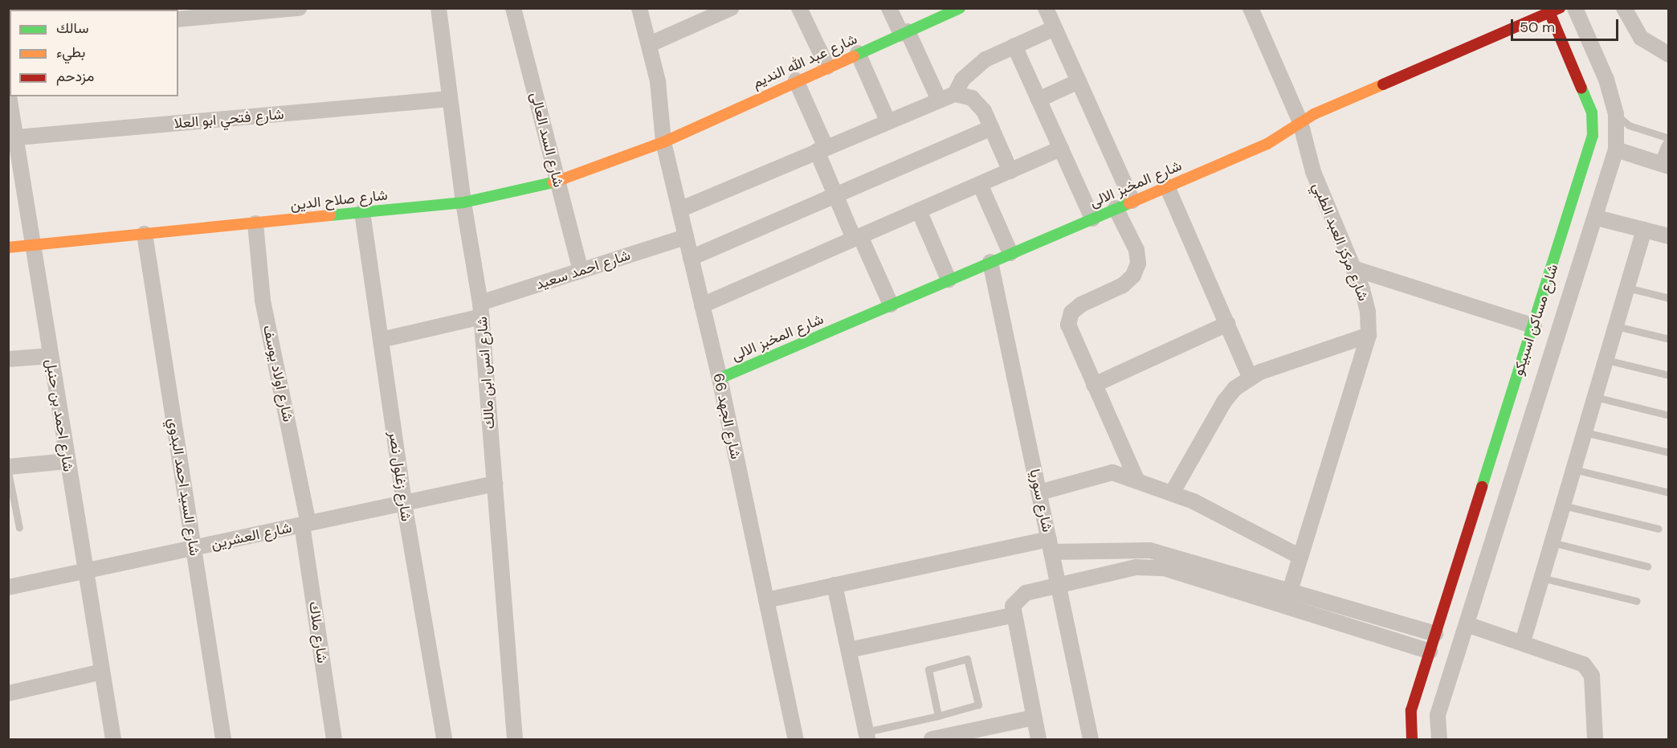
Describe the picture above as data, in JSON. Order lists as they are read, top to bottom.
{
  "streets": {
    "street": [
      "شارع عبد الله النديم",
      "شارع فتحي ابو العلا",
      "شارع السد العالى",
      "شارع المخبز الالى",
      "شارع صلاح الدين",
      "شارع مركز العبد الطبي",
      "شارع احمد سعيد",
      "شارع مساكن اسبيكو",
      "شارع انس ابن مالك",
      "شارع اولاد يوسف",
      "شارع احمد بن حنبل",
      "شارع الجهد 66",
      "شارع زغلول نصر",
      "شارع السيد احمد البدوي",
      "شارع سوريا",
      "شارع العشرين",
      "شارع ملاك"
    ]
  },
  "crossings": [
    ["شارع عبد الله النديم", "شارع صلاح الدين"],
    ["شارع عبد الله النديم", "شارع الجهد 66"],
    ["شارع فتحي ابو العلا", "شارع انس ابن مالك"],
    ["شارع فتحي ابو العلا", "شارع احمد بن حنبل"],
    ["شارع السد العالى", "شارع صلاح الدين"],
    ["شارع السد العالى", "شارع احمد سعيد"],
    ["شارع المخبز الالى", "شارع مركز العبد الطبي"],
    ["شارع المخبز الالى", "شارع مساكن اسبيكو"],
    ["شارع المخبز الالى", "شارع الجهد 66"],
    ["شارع المخبز الالى", "شارع سوريا"],
    ["شارع صلاح الدين", "شارع انس ابن مالك"],
    ["شارع صلاح الدين", "شارع اولاد يوسف"],
    ["شارع صلاح الدين", "شارع احمد بن حنبل"],
    ["شارع صلاح الدين", "شارع الجهد 66"],
    ["شارع صلاح الدين", "شارع زغلول نصر"],
    ["شارع صلاح الدين", "شارع السيد احمد البدوي"],
    ["شارع احمد سعيد", "شارع انس ابن مالك"],
    ["شارع احمد سعيد", "شارع الجهد 66"],
    ["شارع احمد سعيد", "شارع زغلول نصر"],
    ["شارع انس ابن مالك", "شارع العشرين"],
    ["شارع اولاد يوسف", "شارع العشرين"],
    ["شارع اولاد يوسف", "شارع ملاك"],
    ["شارع احمد بن حنبل", "شارع العشرين"],
    ["شارع زغلول نصر", "شارع العشرين"],
    ["شارع السيد احمد البدوي", "شارع العشرين"],
    ["شارع العشرين", "شارع ملاك"]
  ],
  "legend": ["سالك", "بطيء", "مزدحم"],
  "scale_bar": "50 m"
}
